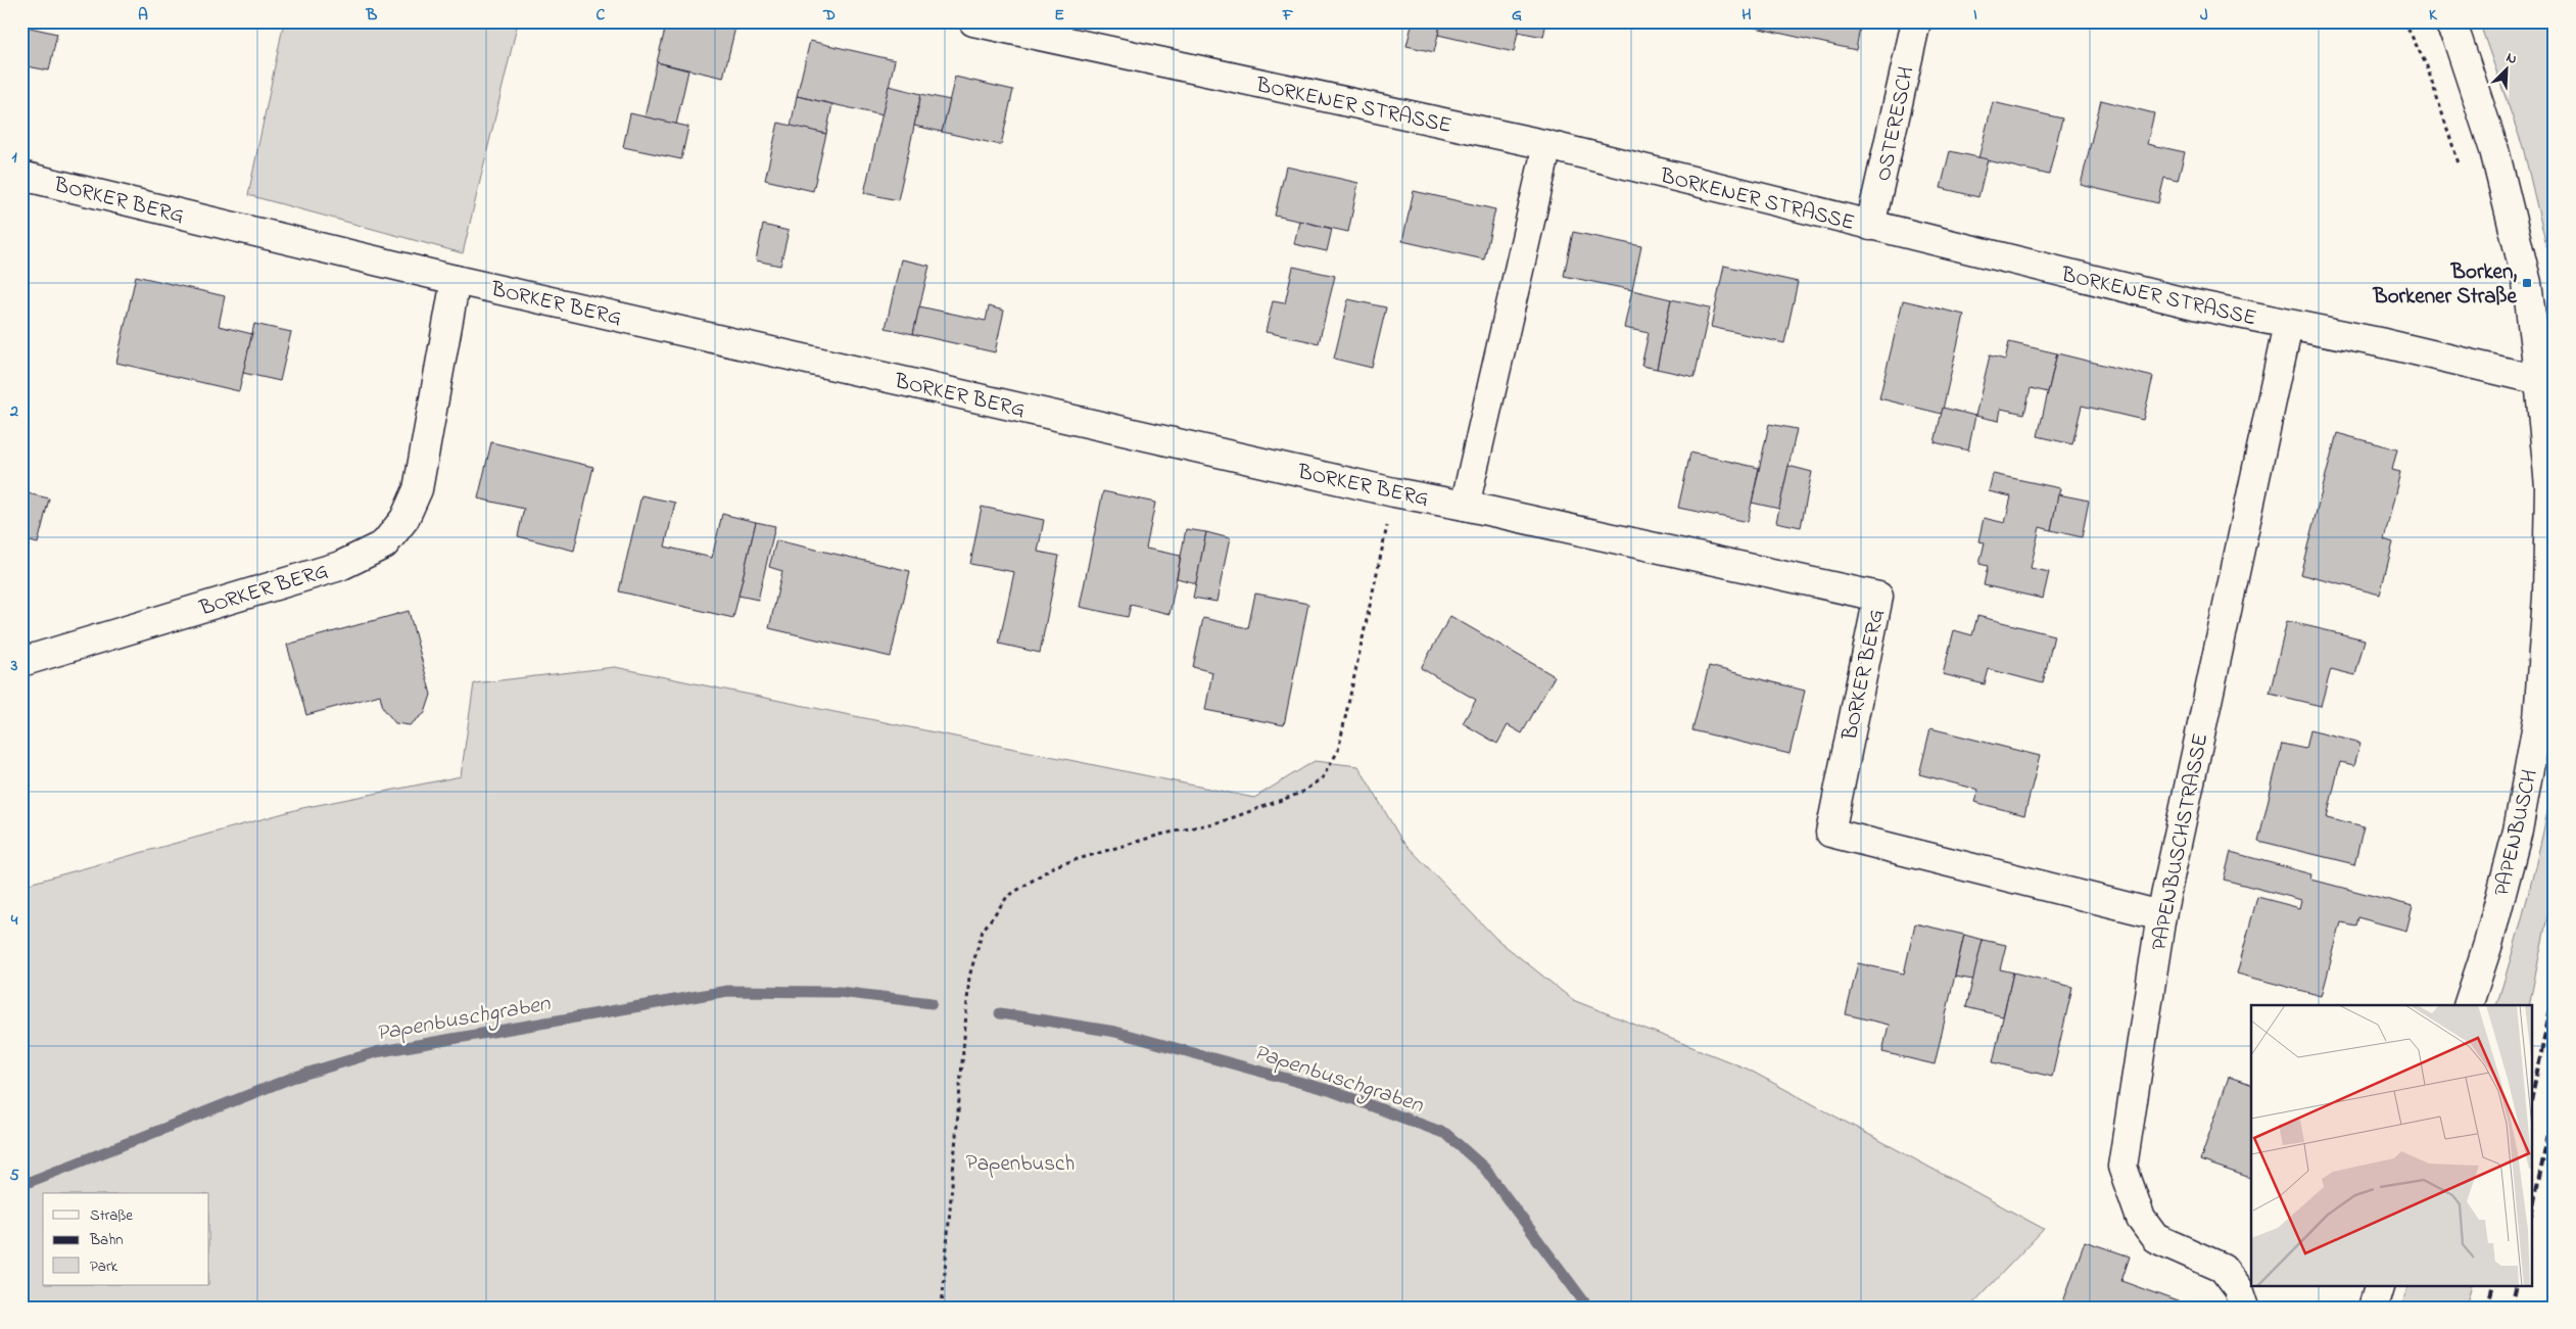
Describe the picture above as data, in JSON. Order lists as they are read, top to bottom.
{
  "streets": {
    "street": [
      "BORKENER STRASSE",
      "OSTERESCH",
      "BORKER BERG",
      "PAPENBUSCH",
      "PAPENBUSCHSTRASSE"
    ]
  },
  "crossings": [
    ["BORKENER STRASSE", "OSTERESCH"],
    ["BORKENER STRASSE", "PAPENBUSCH"],
    ["BORKENER STRASSE", "PAPENBUSCHSTRASSE"],
    ["BORKER BERG", "PAPENBUSCHSTRASSE"]
  ],
  "water": ["Papenbuschgraben"],
  "parks": ["Papenbusch"],
  "places": {
    "transit": ["Borken, Borkener Straße"]
  },
  "legend": ["Straße", "Bahn", "Park"],
  "north": "top right",
  "grid": {
    "columns": [
      "A",
      "B",
      "C",
      "D",
      "E",
      "F",
      "G",
      "H",
      "I",
      "J",
      "K"
    ],
    "rows": [
      "1",
      "2",
      "3",
      "4",
      "5"
    ]
  }
}
